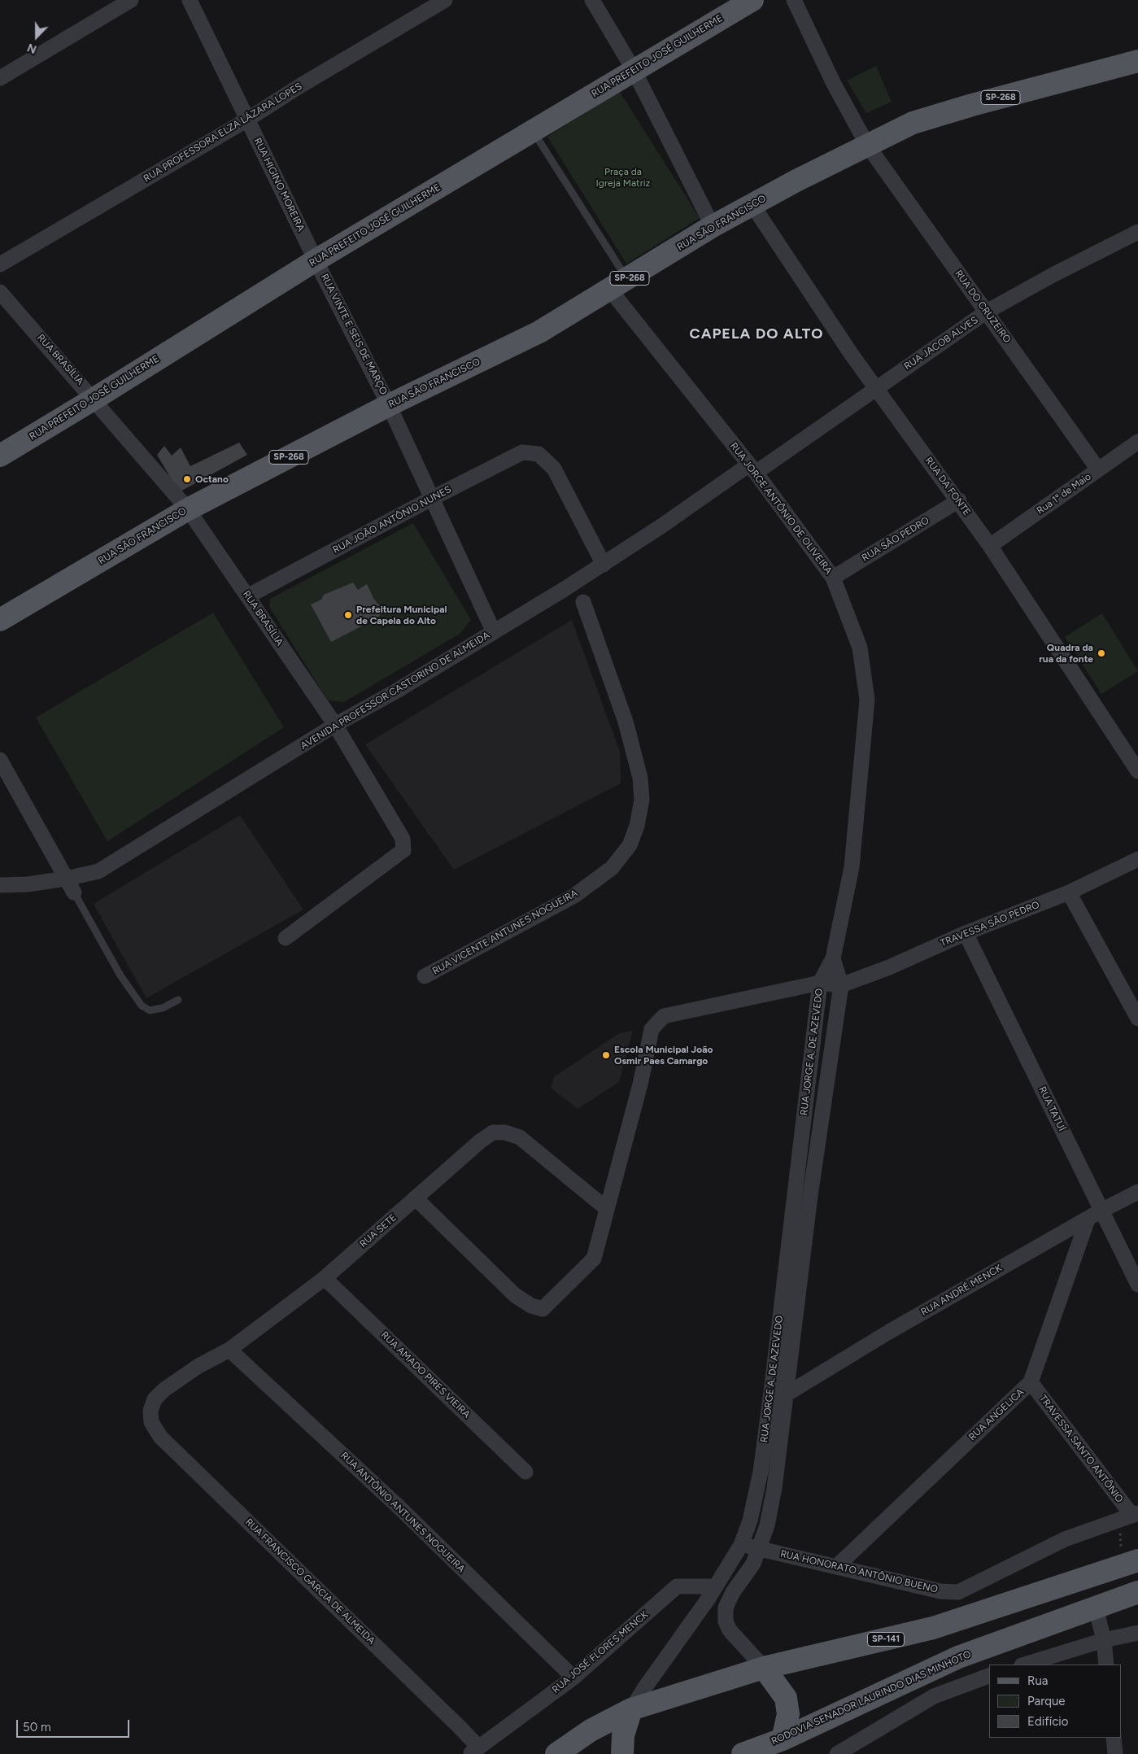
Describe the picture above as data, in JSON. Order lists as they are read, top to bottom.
{
  "streets": {
    "main road": [
      "RUA PREFEITO JOSÉ GUILHERME",
      "SP-268",
      "RUA SÃO FRANCISCO",
      "SP-141",
      "RODOVIA SENADOR LAURINDO DIAS MINHOTO"
    ],
    "street": [
      "RUA PROFESSORA ELZA LÁZARA LOPES",
      "RUA HIGINO MOREIRA",
      "RUA DO CRUZEIRO",
      "RUA VINTE E SEIS DE MARÇO",
      "RUA JACOB ALVES",
      "RUA BRASÍLIA",
      "RUA DA FONTE",
      "Rua 1º de Maio",
      "RUA JORGE ANTÔNIO DE OLIVEIRA",
      "RUA JOÃO ANTÔNIO NUNES",
      "RUA SÃO PEDRO",
      "AVENIDA PROFESSOR CASTORINO DE ALMEIDA",
      "TRAVESSA SÃO PEDRO",
      "RUA VICENTE ANTUNES NOGUEIRA",
      "RUA JORGE A. DE AZEVEDO",
      "RUA TATUÍ",
      "RUA SETE",
      "RUA ANDRÉ MENCK",
      "RUA AMADO PIRES VIEIRA",
      "RUA ANGELICA",
      "TRAVESSA SANTO ANTÔNIO",
      "RUA ANTÔNIO ANTUNES NOGUEIRA",
      "RUA HONORATO ANTÔNIO BUENO",
      "RUA FRANCISCO GARCIA DE ALMEIDA",
      "RUA JOSÉ FLORES MENCK"
    ]
  },
  "crossings": [
    ["RUA PREFEITO JOSÉ GUILHERME", "RUA HIGINO MOREIRA"],
    ["RUA PREFEITO JOSÉ GUILHERME", "RUA VINTE E SEIS DE MARÇO"],
    ["RUA PREFEITO JOSÉ GUILHERME", "RUA BRASÍLIA"],
    ["SP-268", "RUA SÃO FRANCISCO"],
    ["SP-268", "RUA DO CRUZEIRO"],
    ["RUA PROFESSORA ELZA LÁZARA LOPES", "RUA HIGINO MOREIRA"],
    ["RUA HIGINO MOREIRA", "RUA VINTE E SEIS DE MARÇO"],
    ["RUA SÃO FRANCISCO", "RUA DO CRUZEIRO"],
    ["RUA SÃO FRANCISCO", "RUA VINTE E SEIS DE MARÇO"],
    ["RUA SÃO FRANCISCO", "RUA BRASÍLIA"],
    ["RUA SÃO FRANCISCO", "RUA DA FONTE"],
    ["RUA SÃO FRANCISCO", "RUA JORGE ANTÔNIO DE OLIVEIRA"],
    ["RUA DO CRUZEIRO", "RUA JACOB ALVES"],
    ["RUA DO CRUZEIRO", "Rua 1º de Maio"],
    ["RUA VINTE E SEIS DE MARÇO", "RUA JOÃO ANTÔNIO NUNES"],
    ["RUA JACOB ALVES", "RUA DA FONTE"],
    ["RUA JACOB ALVES", "RUA JORGE ANTÔNIO DE OLIVEIRA"],
    ["RUA JACOB ALVES", "AVENIDA PROFESSOR CASTORINO DE ALMEIDA"],
    ["RUA BRASÍLIA", "RUA JOÃO ANTÔNIO NUNES"],
    ["RUA BRASÍLIA", "AVENIDA PROFESSOR CASTORINO DE ALMEIDA"],
    ["RUA DA FONTE", "Rua 1º de Maio"],
    ["RUA DA FONTE", "RUA SÃO PEDRO"],
    ["RUA JORGE ANTÔNIO DE OLIVEIRA", "RUA SÃO PEDRO"],
    ["RUA JORGE ANTÔNIO DE OLIVEIRA", "AVENIDA PROFESSOR CASTORINO DE ALMEIDA"],
    ["RUA JORGE ANTÔNIO DE OLIVEIRA", "RUA JORGE A. DE AZEVEDO"],
    ["RUA JOÃO ANTÔNIO NUNES", "AVENIDA PROFESSOR CASTORINO DE ALMEIDA"],
    ["TRAVESSA SÃO PEDRO", "RUA JORGE A. DE AZEVEDO"],
    ["TRAVESSA SÃO PEDRO", "RUA TATUÍ"],
    ["RUA JORGE A. DE AZEVEDO", "RUA ANDRÉ MENCK"],
    ["RUA JORGE A. DE AZEVEDO", "RUA HONORATO ANTÔNIO BUENO"],
    ["RUA JORGE A. DE AZEVEDO", "SP-141"],
    ["RUA JORGE A. DE AZEVEDO", "RUA JOSÉ FLORES MENCK"],
    ["RUA TATUÍ", "RUA ANDRÉ MENCK"],
    ["RUA SETE", "RUA AMADO PIRES VIEIRA"],
    ["RUA SETE", "RUA ANTÔNIO ANTUNES NOGUEIRA"],
    ["RUA SETE", "RUA FRANCISCO GARCIA DE ALMEIDA"],
    ["RUA ANDRÉ MENCK", "RUA ANGELICA"],
    ["RUA ANGELICA", "TRAVESSA SANTO ANTÔNIO"],
    ["RUA ANGELICA", "RUA HONORATO ANTÔNIO BUENO"],
    ["RUA ANTÔNIO ANTUNES NOGUEIRA", "RUA JOSÉ FLORES MENCK"],
    ["RUA FRANCISCO GARCIA DE ALMEIDA", "RUA JOSÉ FLORES MENCK"]
  ],
  "districts": ["CAPELA DO ALTO"],
  "parks": ["Praça da Igreja Matriz"],
  "places": [
    "Octano",
    "Prefeitura Municipal de Capela do Alto",
    "Quadra da rua da fonte",
    "Escola Municipal João Osmir Paes Camargo"
  ],
  "legend": ["Rua", "Parque", "Edifício"],
  "scale_bar": "50 m",
  "north": "bottom"
}
